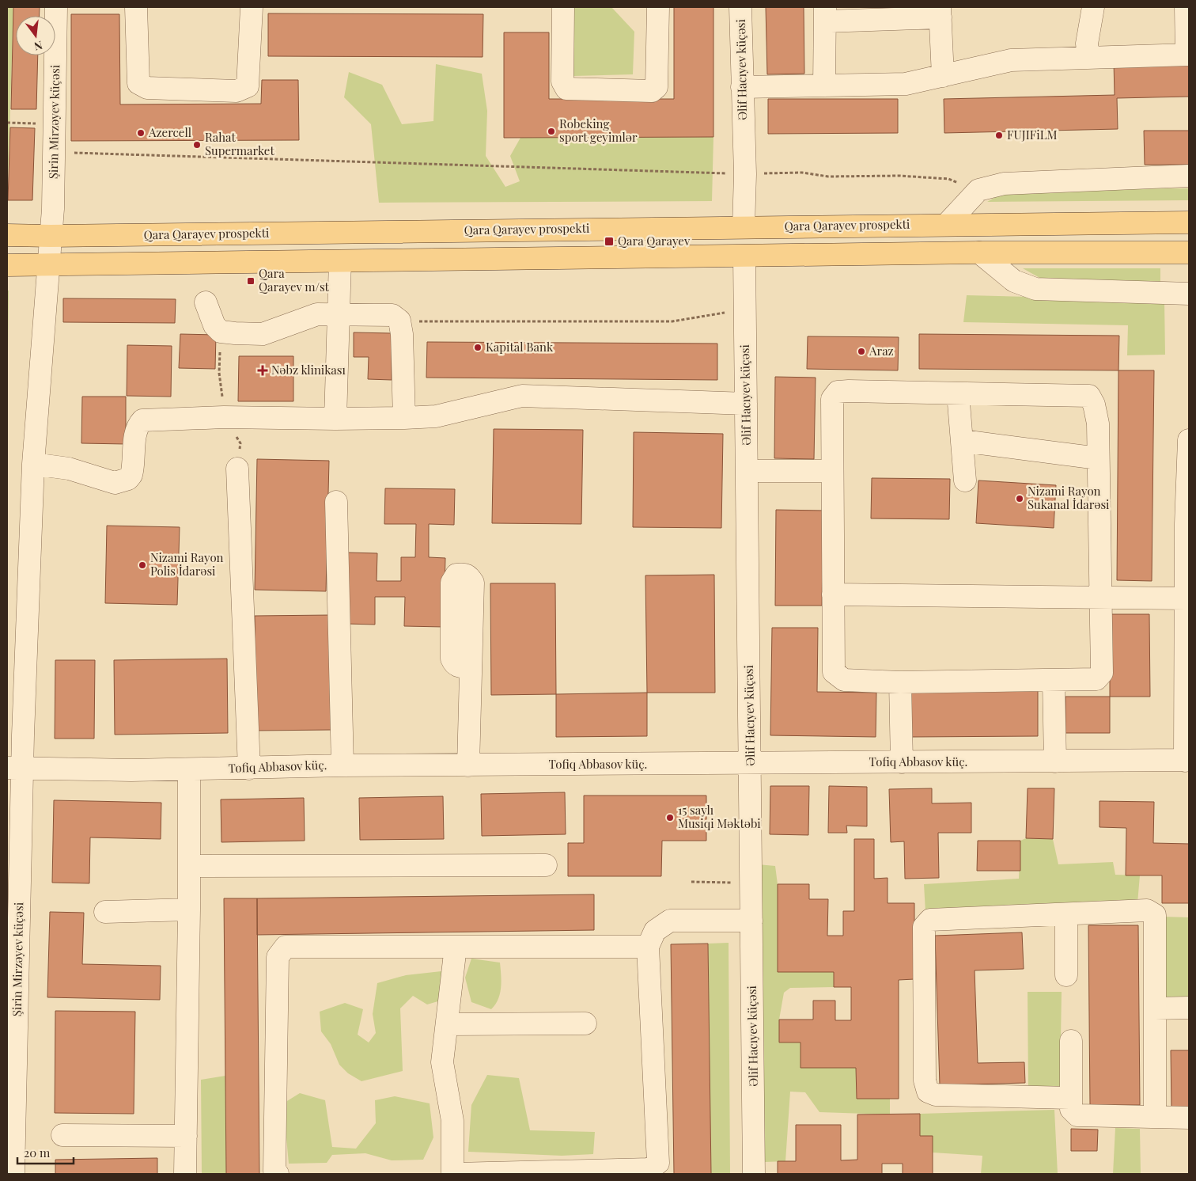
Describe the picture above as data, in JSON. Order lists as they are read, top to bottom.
{
  "streets": {
    "main road": ["Qara Qarayev prospekti"],
    "street": ["Əlif Hacıyev küçəsi", "Şirin Mirzəyev küçəsi", "Tofiq Abbasov küç."]
  },
  "crossings": [
    ["Əlif Hacıyev küçəsi", "Qara Qarayev prospekti"],
    ["Əlif Hacıyev küçəsi", "Tofiq Abbasov küç."],
    ["Şirin Mirzəyev küçəsi", "Qara Qarayev prospekti"],
    ["Şirin Mirzəyev küçəsi", "Tofiq Abbasov küç."]
  ],
  "places": {
    "other": [
      "Robeking sport geyimlər",
      "Azercell",
      "FUJIFiLM",
      "Rahat Supermarket",
      "Kapital Bank",
      "Araz",
      "Nizami Rayon Sukanal İdarəsi",
      "Nizami Rayon Polis İdarəsi",
      "15 saylı Musiqi Məktəbi"
    ],
    "transit": ["Qara Qarayev", "Qara Qarayev m/st"],
    "health": ["Nəbz klinikası"]
  },
  "scale_bar": "20 m",
  "north": "bottom"
}
